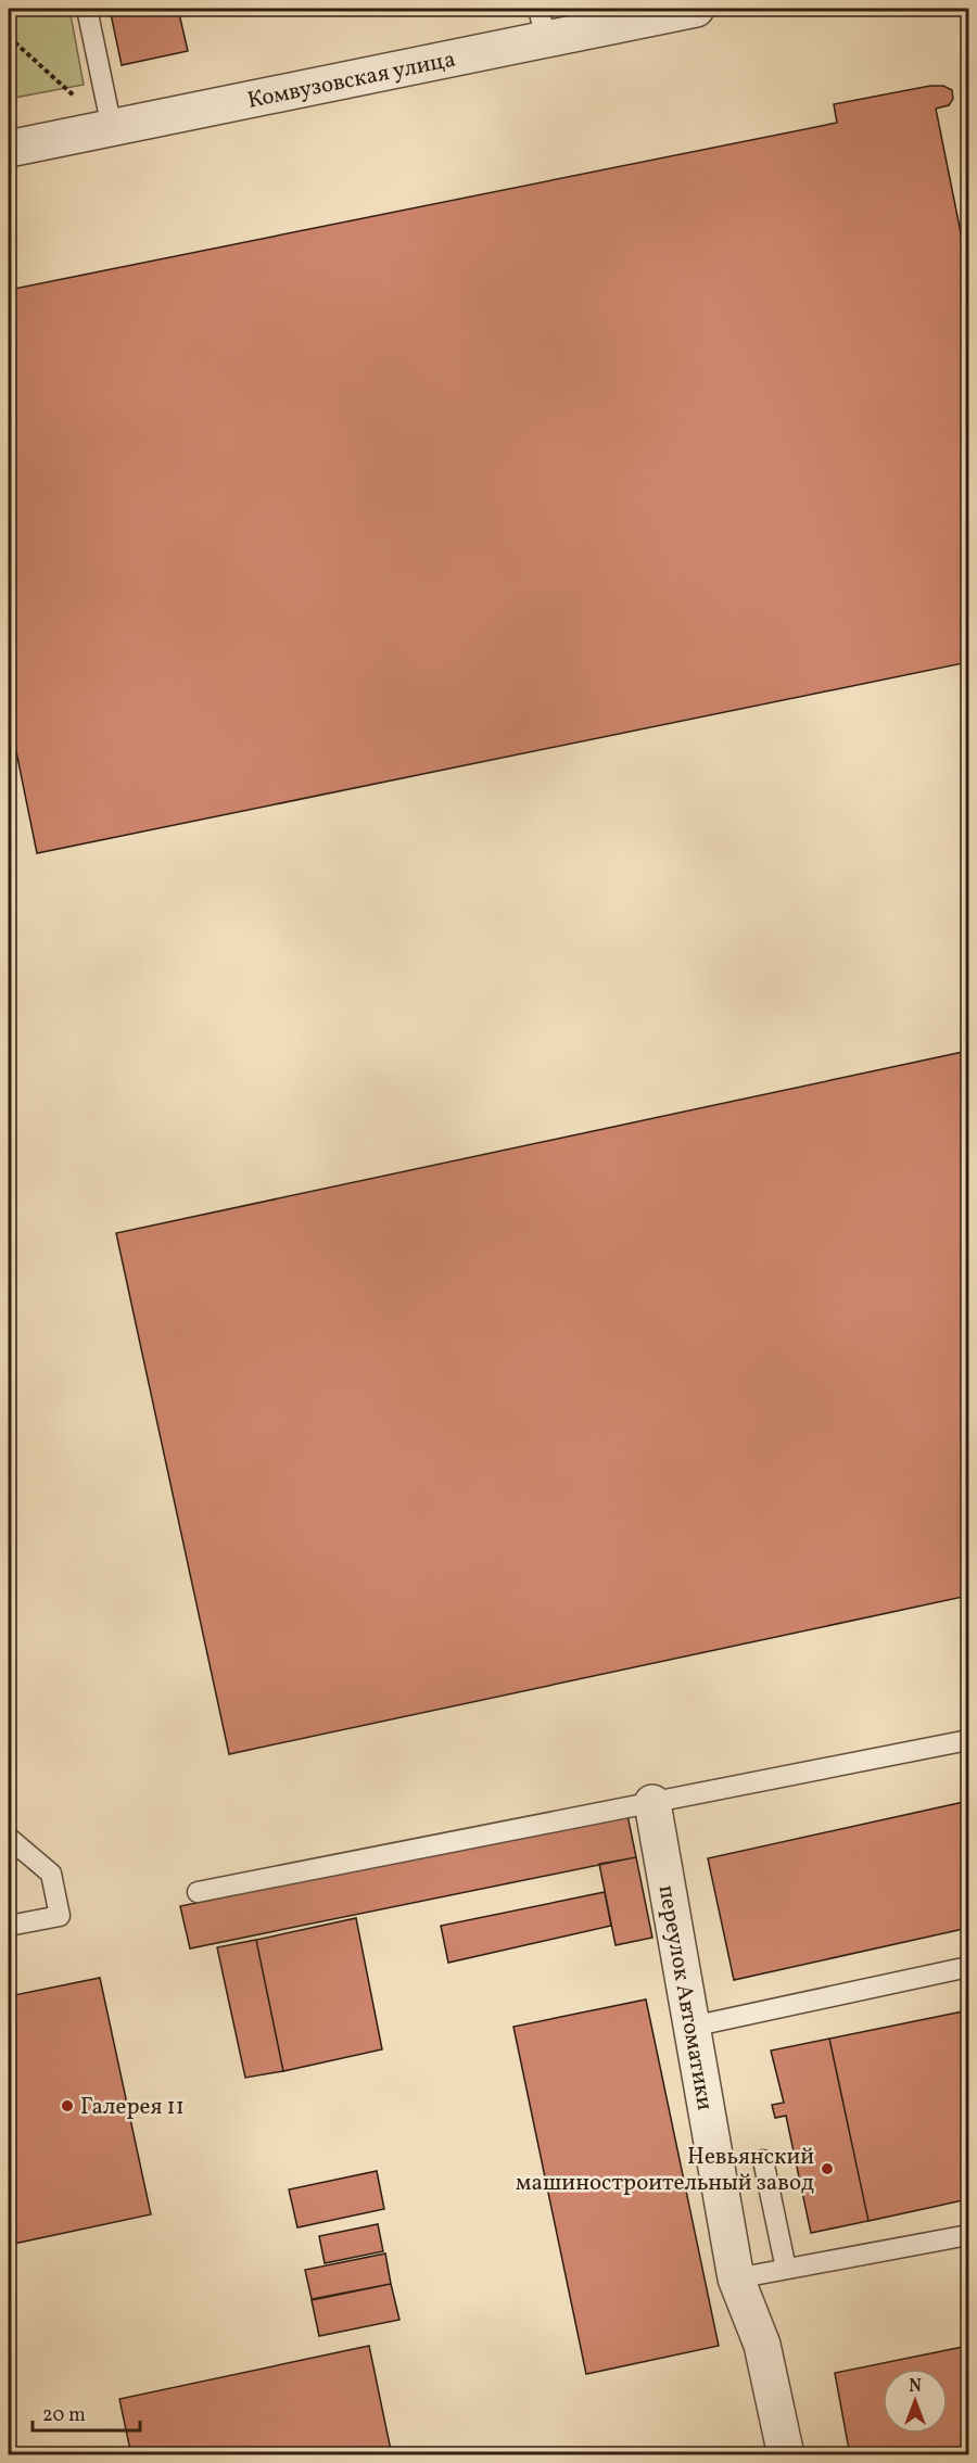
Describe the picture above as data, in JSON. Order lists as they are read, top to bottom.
{
  "streets": {
    "street": ["Комвузовская улица", "переулок Автоматики"]
  },
  "places": ["Галерея 11", "Невьянский машиностроительный завод"],
  "scale_bar": "20 m",
  "north": "top"
}
